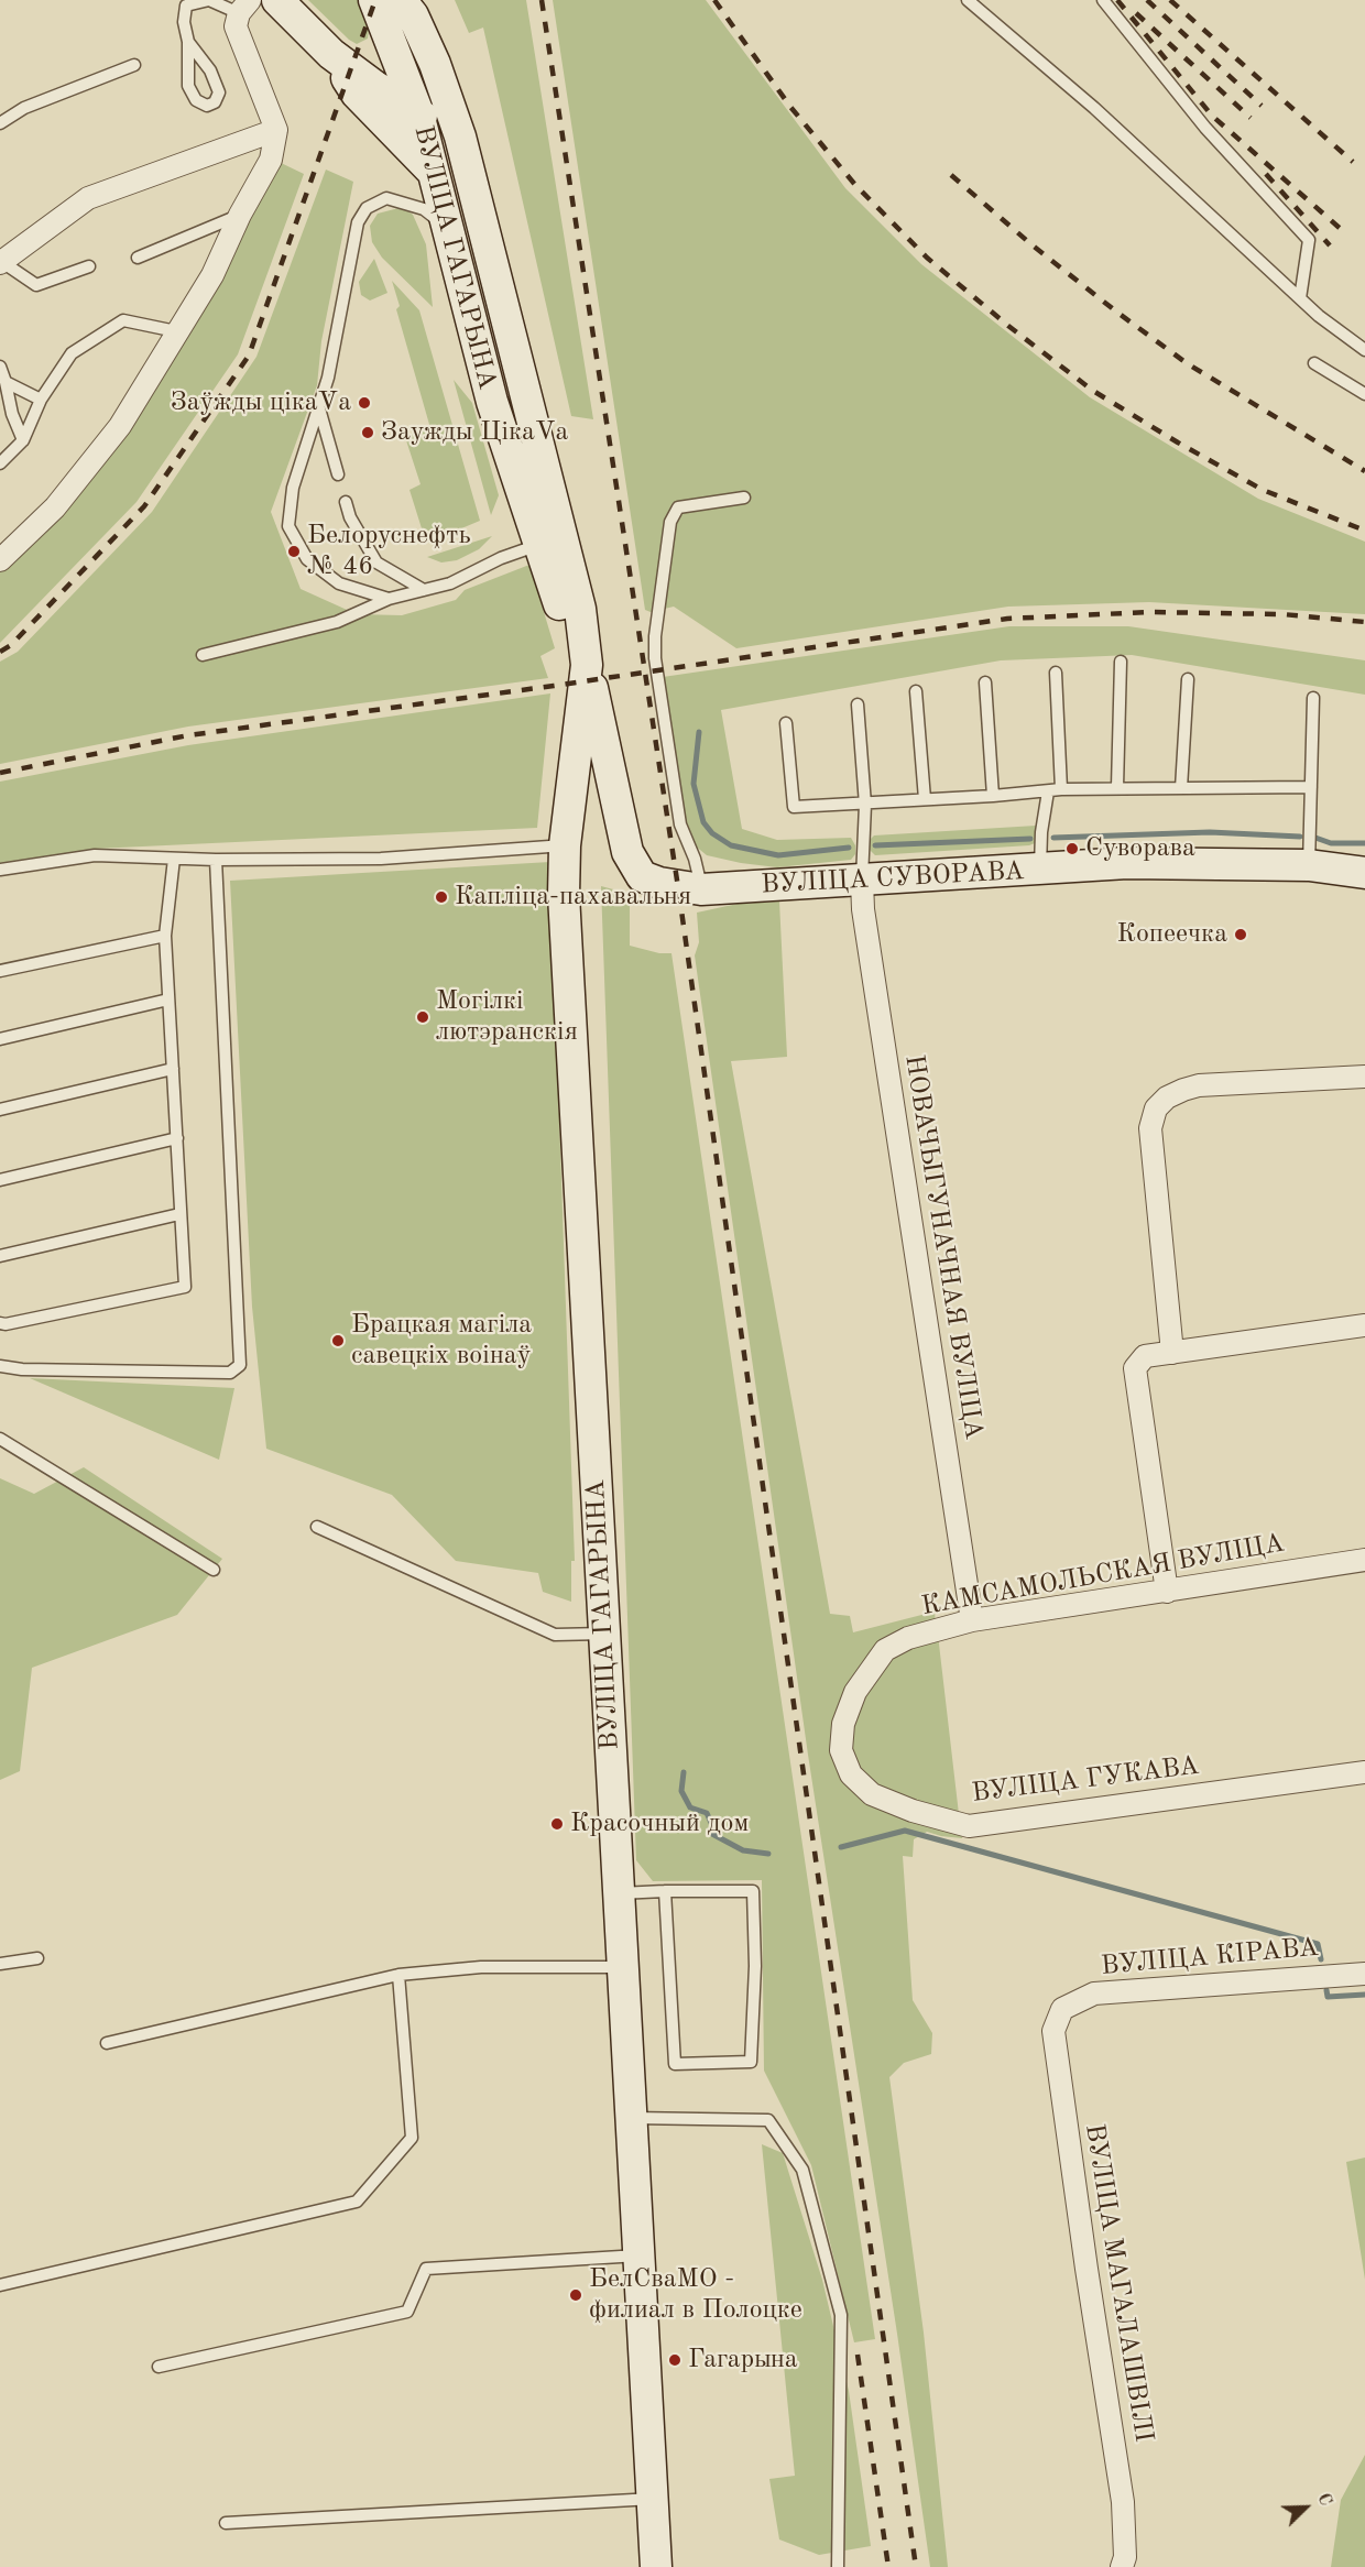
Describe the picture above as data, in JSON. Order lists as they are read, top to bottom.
{
  "streets": {
    "main road": ["ВУЛІЦА ГАГАРЫНА", "ВУЛІЦА СУВОРАВА"],
    "street": [
      "НОВАЧЫГУНАЧНАЯ ВУЛІЦА",
      "КАМСАМОЛЬСКАЯ ВУЛІЦА",
      "ВУЛІЦА ГУКАВА",
      "ВУЛІЦА КІРАВА",
      "ВУЛІЦА МАГАЛАШВІЛІ"
    ]
  },
  "crossings": [
    ["ВУЛІЦА ГАГАРЫНА", "ВУЛІЦА СУВОРАВА"],
    ["ВУЛІЦА СУВОРАВА", "НОВАЧЫГУНАЧНАЯ ВУЛІЦА"],
    ["НОВАЧЫГУНАЧНАЯ ВУЛІЦА", "КАМСАМОЛЬСКАЯ ВУЛІЦА"],
    ["КАМСАМОЛЬСКАЯ ВУЛІЦА", "ВУЛІЦА ГУКАВА"],
    ["ВУЛІЦА КІРАВА", "ВУЛІЦА МАГАЛАШВІЛІ"]
  ],
  "places": [
    "Заўжды цікаVа",
    "Заужды ЦікаVа",
    "Белоруснефть № 46",
    "Суворава",
    "Капліца-пахавальня",
    "Копеечка",
    "Могілкі лютэранскія",
    "Брацкая магіла савецкіх воінаў",
    "Красочный дом",
    "БелСваМО - филиал в Полоцке",
    "Гагарына"
  ],
  "north": "top right"
}
